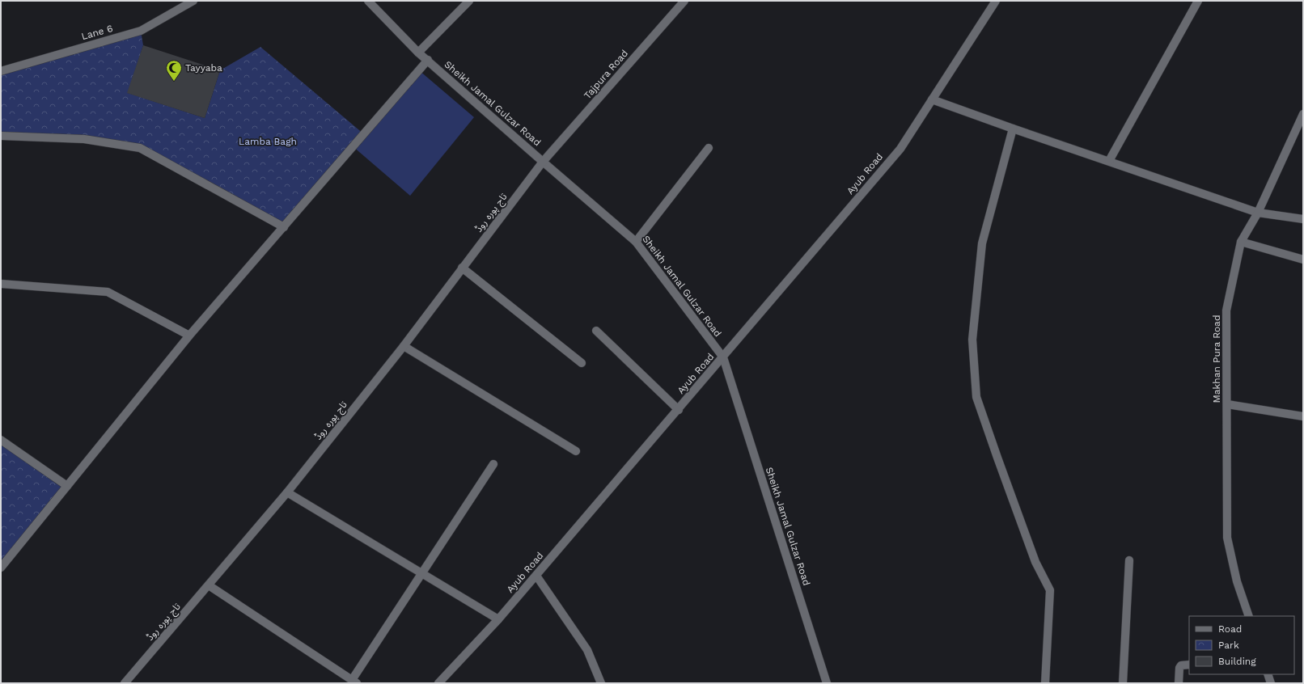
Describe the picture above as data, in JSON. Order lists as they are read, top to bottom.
{
  "streets": {
    "street": [
      "Lane 6",
      "Tajpura Road",
      "Sheikh Jamal Gulzar Road",
      "Ayub Road",
      "تاج پورہ روڈ",
      "Makhan Pura Road"
    ]
  },
  "crossings": [
    ["Tajpura Road", "Sheikh Jamal Gulzar Road"],
    ["Tajpura Road", "تاج پورہ روڈ"],
    ["Sheikh Jamal Gulzar Road", "Ayub Road"],
    ["Sheikh Jamal Gulzar Road", "تاج پورہ روڈ"]
  ],
  "parks": ["Lamba Bagh"],
  "places": {
    "mosque": ["Tayyaba"]
  },
  "legend": ["Road", "Park", "Building"]
}
